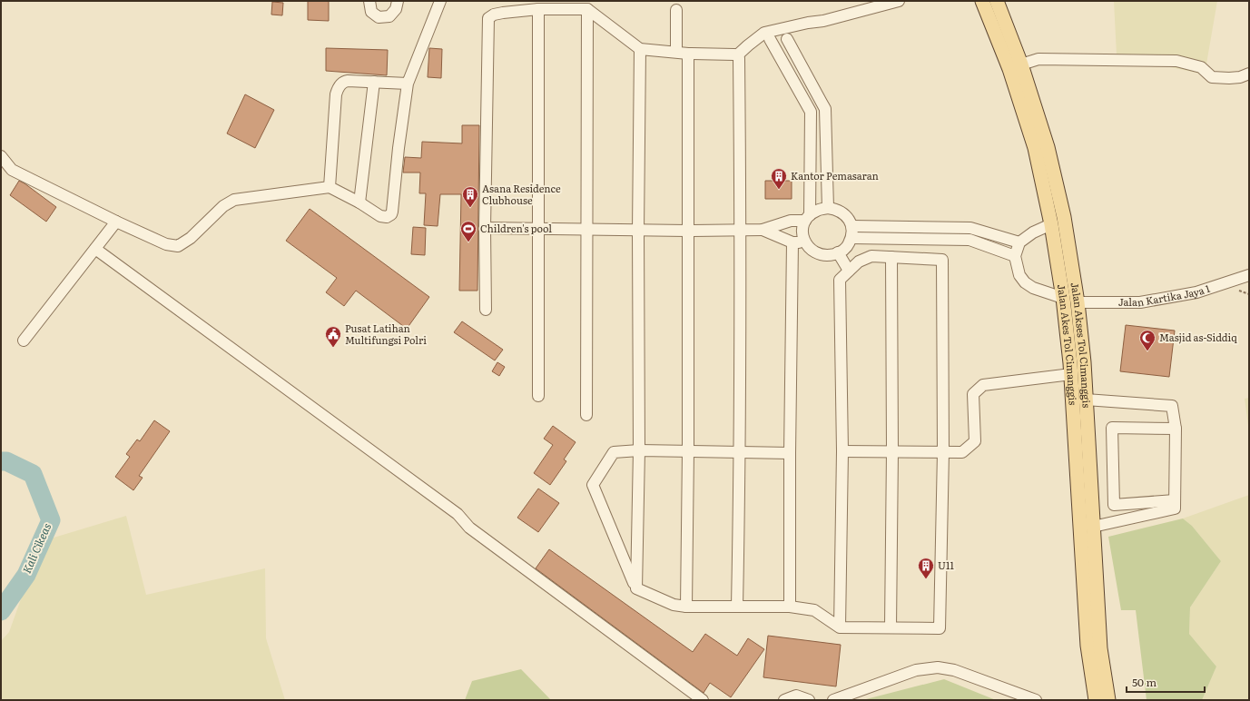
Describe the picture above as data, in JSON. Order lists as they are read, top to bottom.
{
  "streets": {
    "main road": ["Jalan Akes Tol Cimanggis", "Jalan Akses Tol Cimanggis"],
    "street": ["Jalan Kartika Jaya 1"]
  },
  "crossings": [
    ["Jalan Kartika Jaya 1", "Jalan Akses Tol Cimanggis"],
    ["Jalan Akes Tol Cimanggis", "Jalan Akses Tol Cimanggis"]
  ],
  "water": ["Kali Cikeas"],
  "places": {
    "building": ["Kantor Pemasaran", "Asana Residence Clubhouse", "U11"],
    "sports": ["Children's pool"],
    "public building": ["Pusat Latihan Multifungsi Polri"],
    "mosque": ["Masjid as-Siddiq"]
  },
  "scale_bar": "50 m"
}
